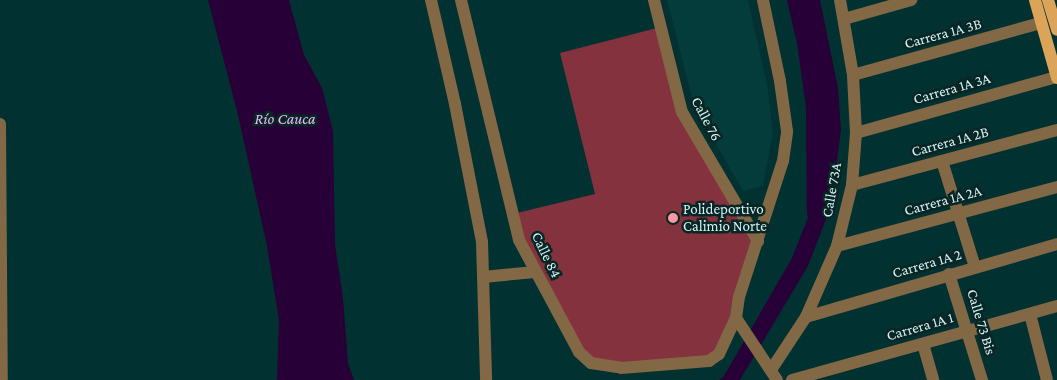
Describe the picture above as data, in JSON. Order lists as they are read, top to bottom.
{
  "streets": {
    "street": [
      "Carrera 1A 3B",
      "Carrera 1A 3A",
      "Calle 76",
      "Carrera 1A 2B",
      "Calle 73A",
      "Carrera 1A 2A",
      "Calle 84",
      "Carrera 1A 2",
      "Calle 73 Bis",
      "Carrera 1A 1"
    ]
  },
  "crossings": [
    ["Carrera 1A 3B", "Calle 73A"],
    ["Carrera 1A 3A", "Calle 73A"],
    ["Carrera 1A 2B", "Calle 73A"],
    ["Calle 73A", "Carrera 1A 2A"],
    ["Calle 73A", "Calle 84"],
    ["Calle 73A", "Carrera 1A 2"],
    ["Carrera 1A 2", "Calle 73 Bis"],
    ["Calle 73 Bis", "Carrera 1A 1"]
  ],
  "water": ["Río Cauca"],
  "places": ["Polideportivo Calimio Norte"]
}
